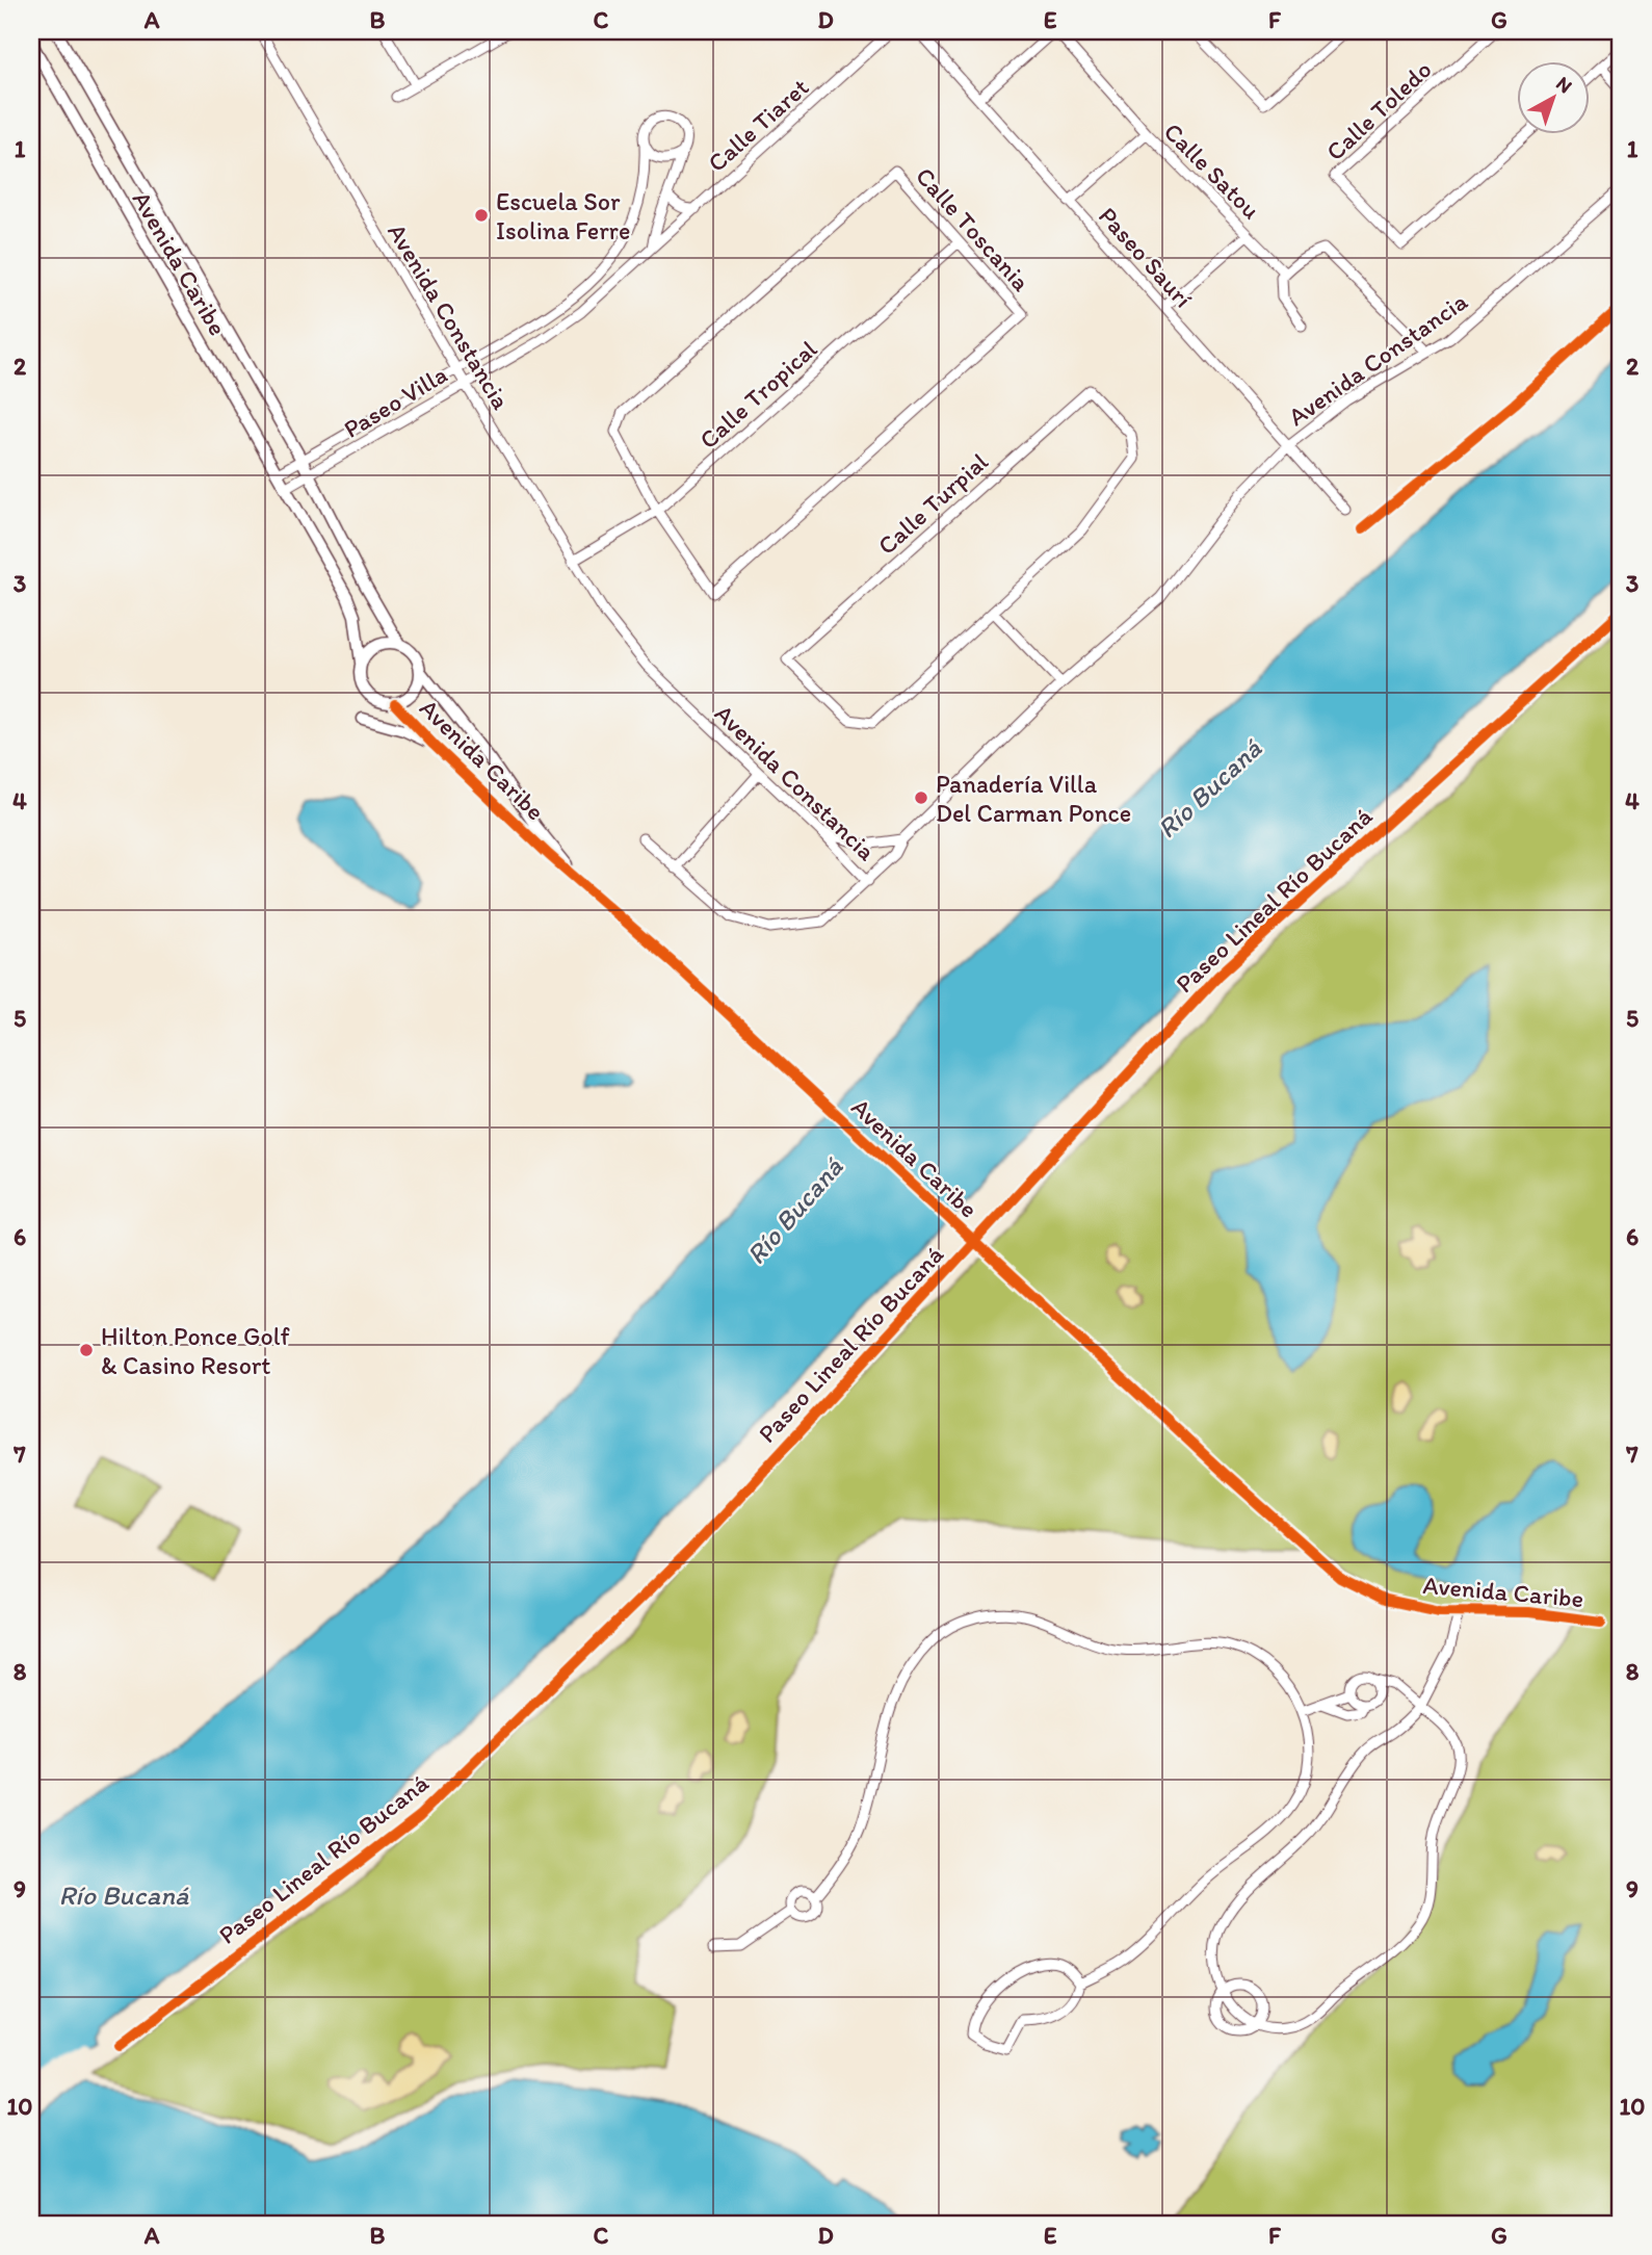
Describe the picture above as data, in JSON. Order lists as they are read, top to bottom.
{
  "streets": {
    "street": [
      "Calle Toledo",
      "Calle Tiaret",
      "Calle Satou",
      "Calle Toscania",
      "Paseo Saurí",
      "Avenida Caribe",
      "Avenida Constancia",
      "Calle Tropical",
      "Paseo Villa",
      "Calle Turpial"
    ],
    "cycle path": ["Paseo Lineal Río Bucaná"]
  },
  "crossings": [
    ["Calle Tiaret", "Paseo Villa"],
    ["Calle Toscania", "Calle Tropical"],
    ["Paseo Saurí", "Avenida Constancia"],
    ["Avenida Caribe", "Paseo Villa"],
    ["Avenida Constancia", "Calle Tropical"],
    ["Avenida Constancia", "Paseo Villa"]
  ],
  "water": ["Río Bucaná"],
  "places": ["Escuela Sor Isolina Ferre", "Panadería Villa Del Carman Ponce", "Hilton Ponce Golf & Casino Resort"],
  "north": "top right",
  "grid": {
    "columns": [
      "A",
      "B",
      "C",
      "D",
      "E",
      "F",
      "G"
    ],
    "rows": [
      "1",
      "2",
      "3",
      "4",
      "5",
      "6",
      "7",
      "8",
      "9",
      "10"
    ]
  }
}
